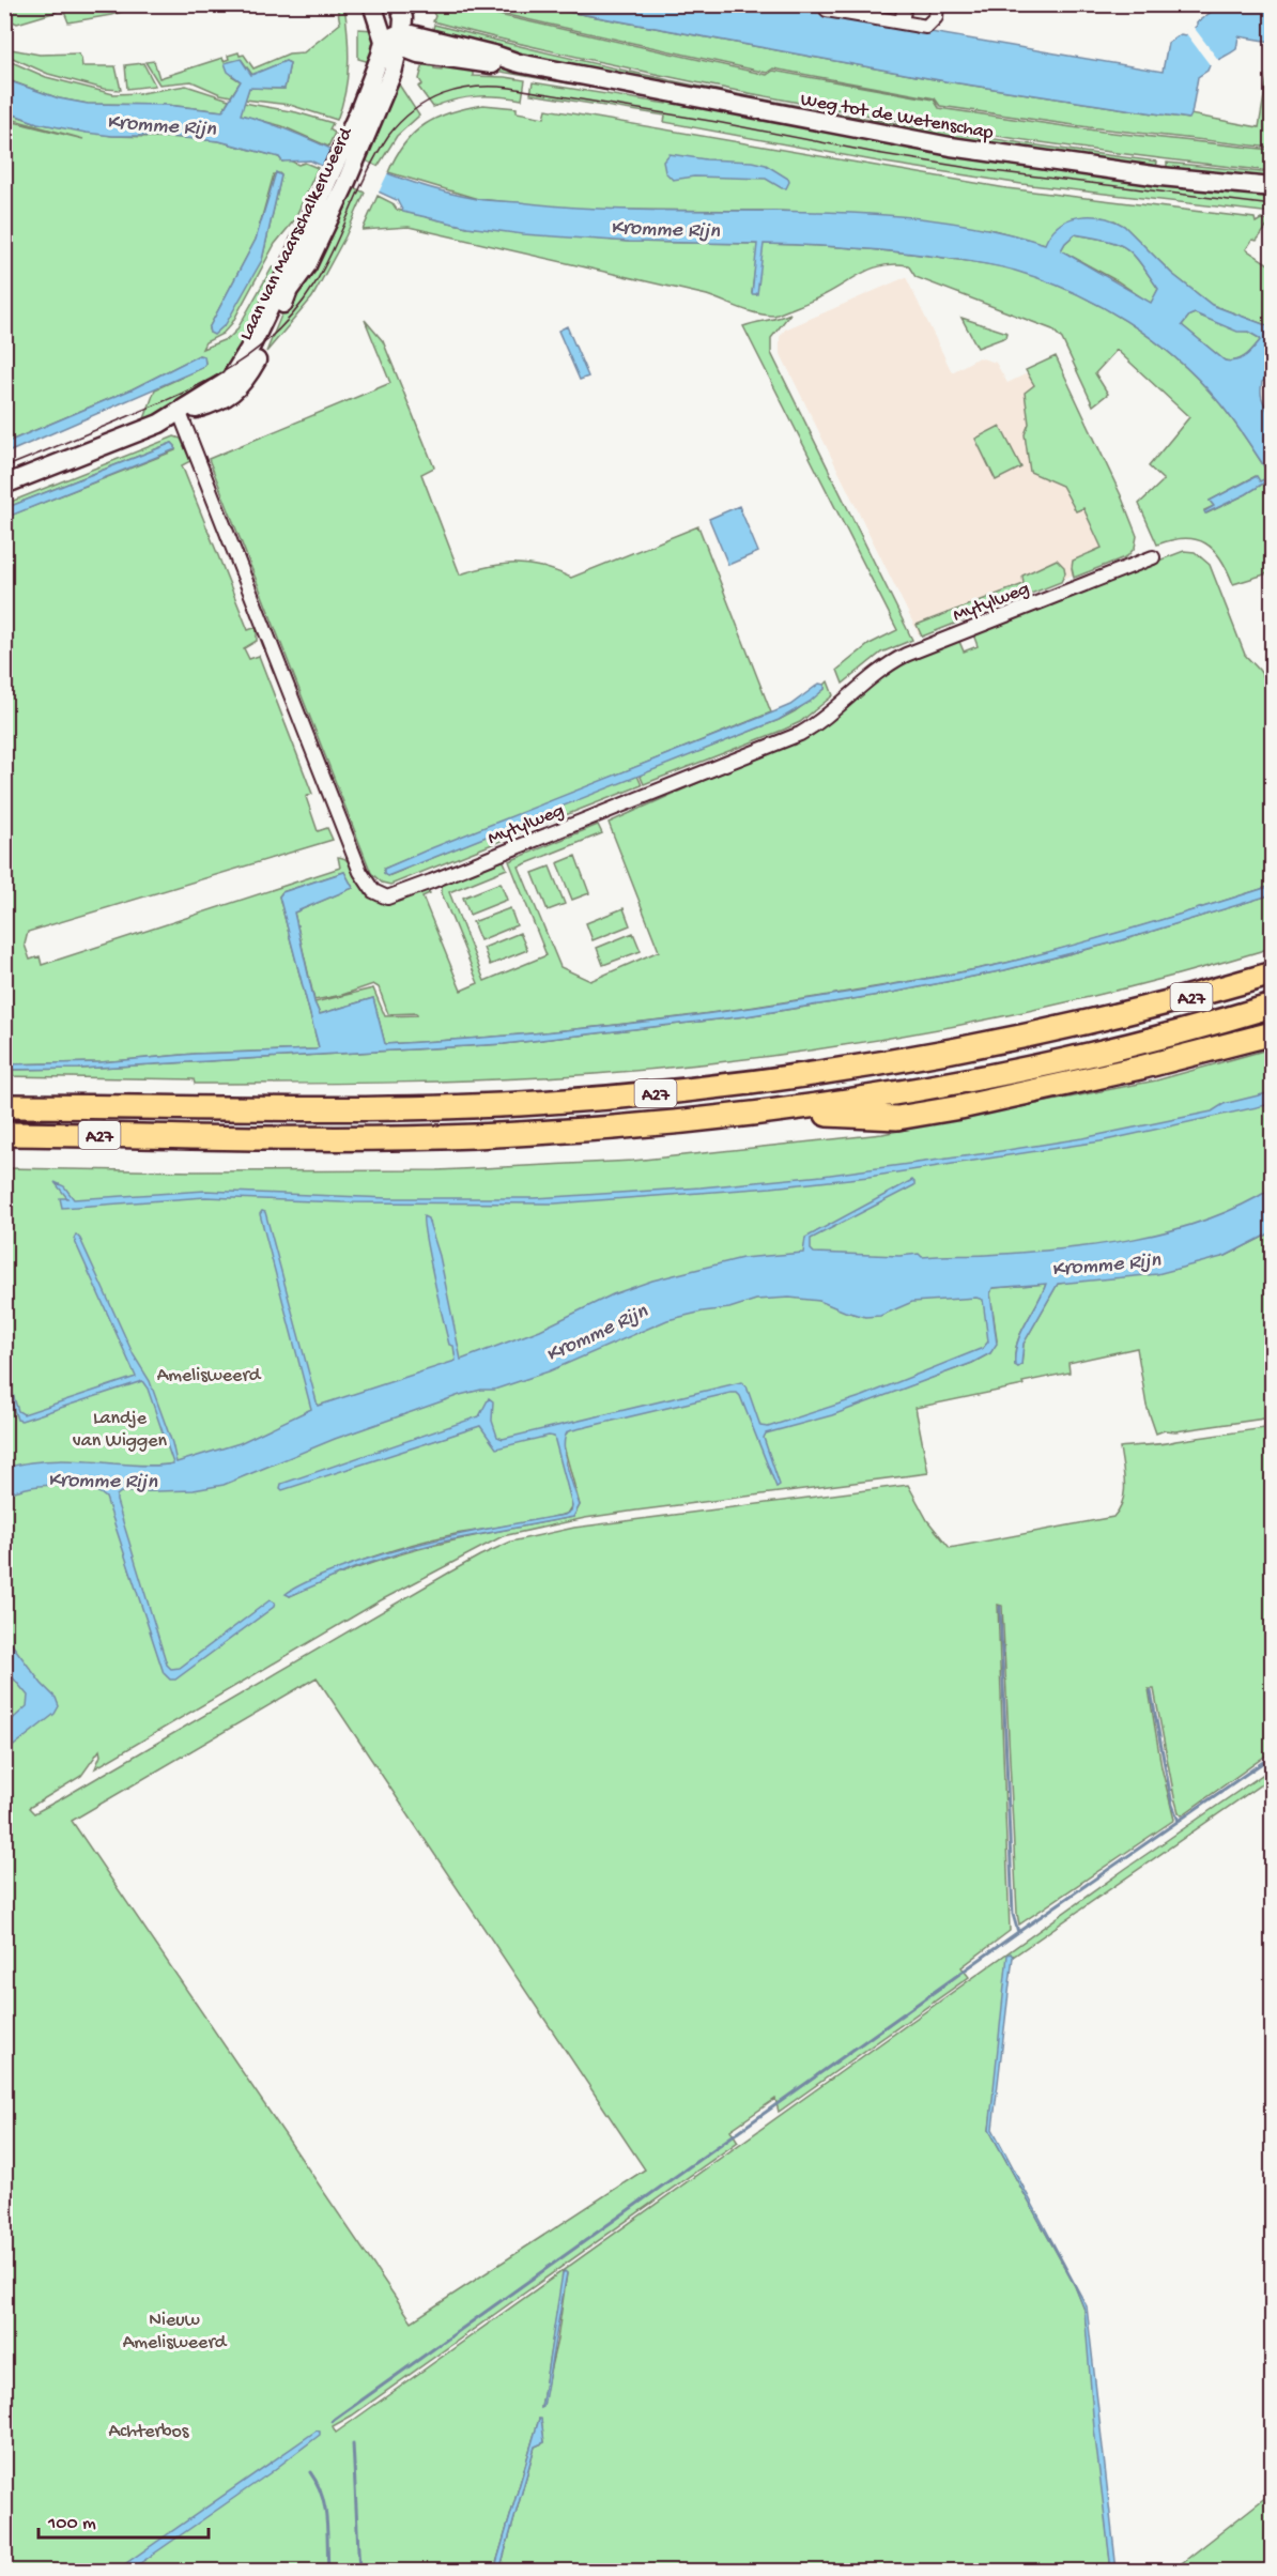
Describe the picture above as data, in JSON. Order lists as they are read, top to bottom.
{
  "streets": {
    "highway": ["A27"],
    "main road": ["Weg tot de Wetenschap", "Laan van Maarschalkerweerd"],
    "street": ["Mytylweg"]
  },
  "crossings": [
    ["Weg tot de Wetenschap", "Laan van Maarschalkerweerd"],
    ["Laan van Maarschalkerweerd", "Mytylweg"]
  ],
  "water": ["Kromme Rijn"],
  "parks": [
    "Amelisweerd",
    "Landje van Wiggen",
    "Nieuw Amelisweerd",
    "Achterbos"
  ],
  "scale_bar": "100 m"
}
